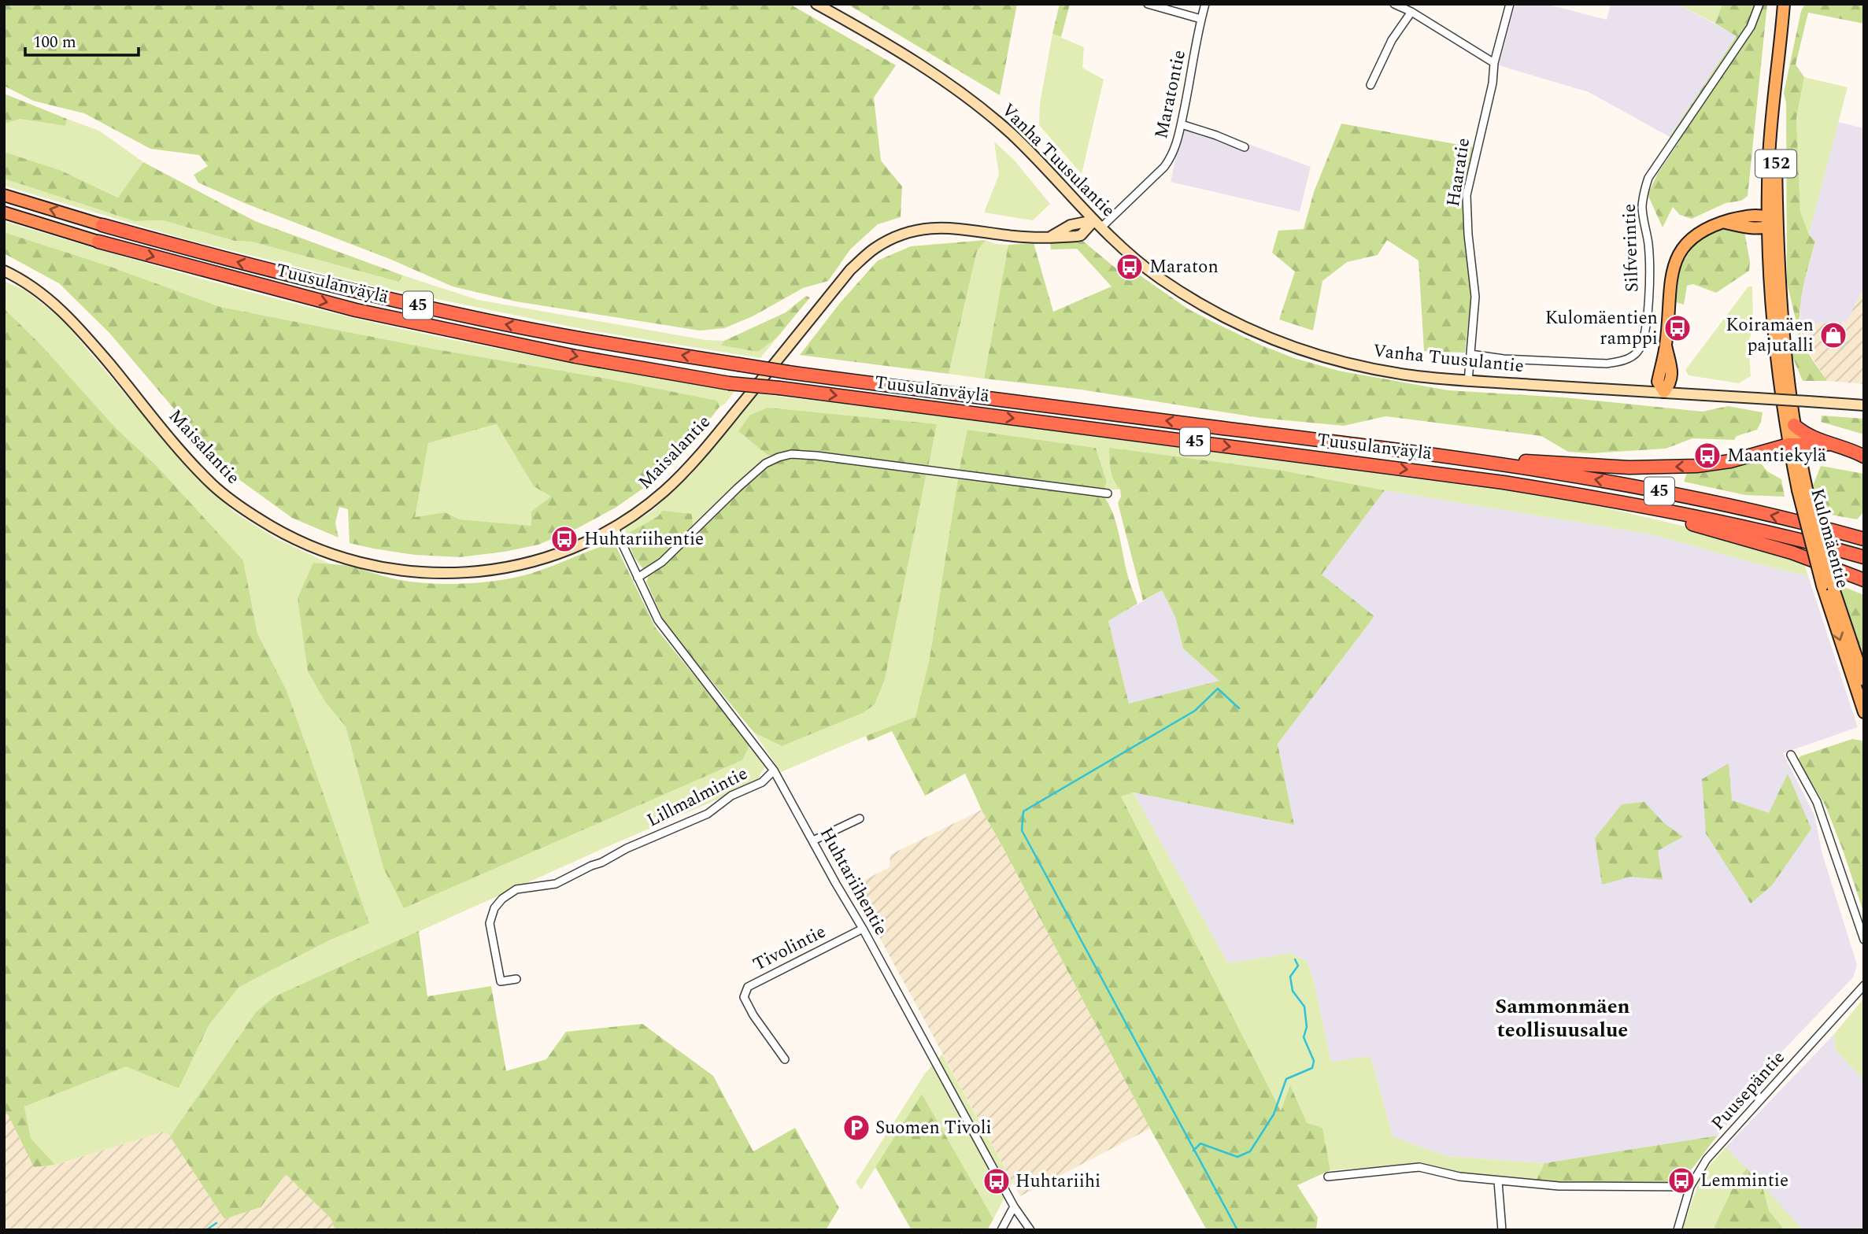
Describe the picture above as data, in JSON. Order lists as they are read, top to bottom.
{
  "streets": {
    "highway": ["Tuusulanväylä", "45"],
    "main road": [
      "Vanha Tuusulantie",
      "152",
      "Maisalantie",
      "Kulomäentie"
    ],
    "street": [
      "Maratontie",
      "Haaratie",
      "Silfverintie",
      "Lillmalmintie",
      "Huhtariihentie",
      "Tivolintie",
      "Puusepäntie"
    ]
  },
  "crossings": [
    ["Maratontie", "Vanha Tuusulantie"],
    ["Maratontie", "Maisalantie"],
    ["Vanha Tuusulantie", "Haaratie"],
    ["Vanha Tuusulantie", "Maisalantie"],
    ["Haaratie", "Silfverintie"],
    ["Maisalantie", "Huhtariihentie"],
    ["Lillmalmintie", "Huhtariihentie"],
    ["Huhtariihentie", "Tivolintie"]
  ],
  "districts": ["Sammonmäen teollisuusalue"],
  "places": {
    "bus stop": [
      "Maraton",
      "Kulomäentien ramppi",
      "Maantiekylä",
      "Huhtariihentie",
      "Lemmintie",
      "Huhtariihi"
    ],
    "shop": ["Koiramäen pajutalli"],
    "parking": ["Suomen Tivoli"]
  },
  "scale_bar": "100 m"
}
